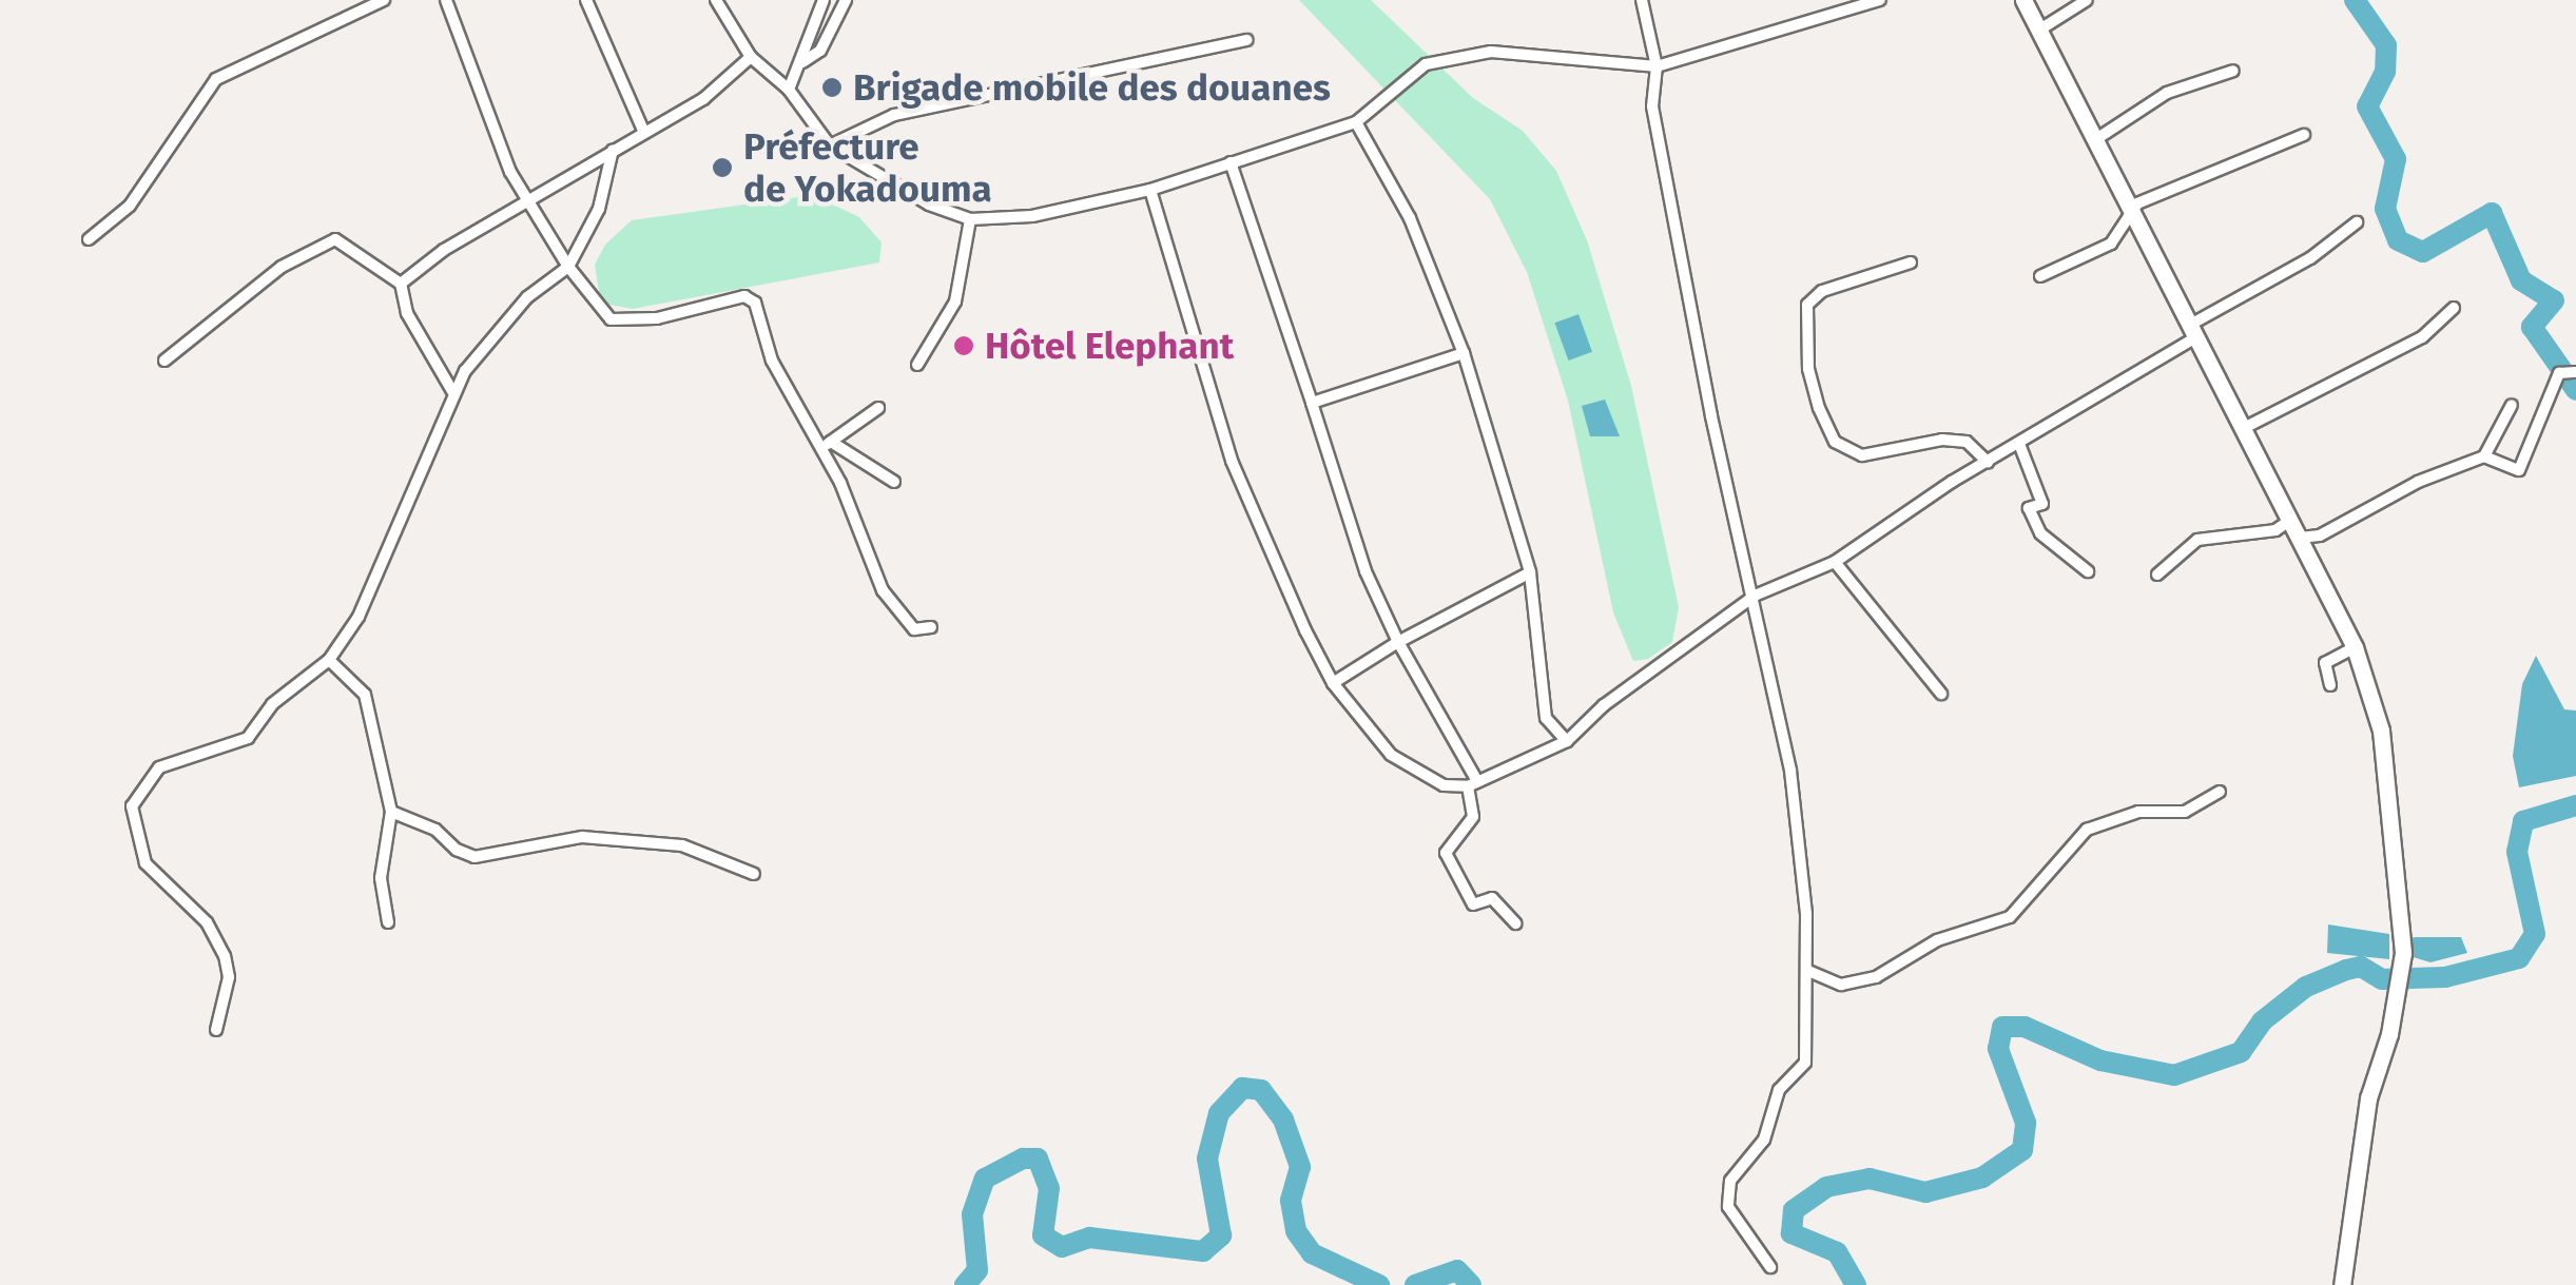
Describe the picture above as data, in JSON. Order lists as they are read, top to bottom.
{
  "places": ["Brigade mobile des douanes", "Préfecture de Yokadouma", "Hôtel Elephant"]
}
